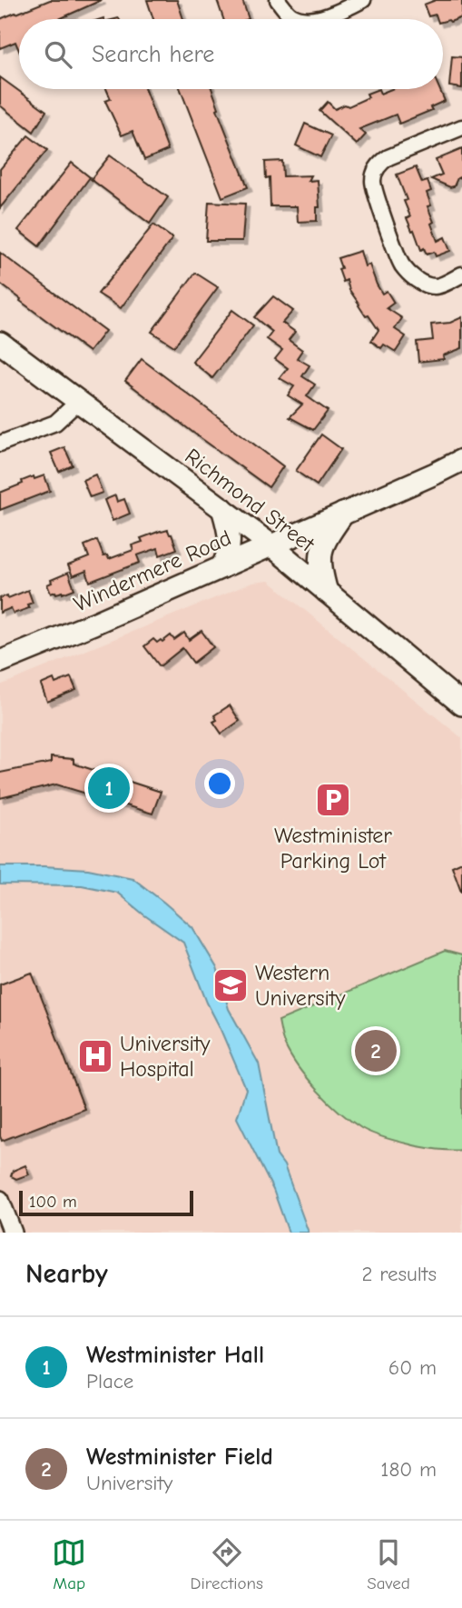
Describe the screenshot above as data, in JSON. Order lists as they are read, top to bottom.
{
  "streets": {
    "main road": ["Richmond Street", "Windermere Road"]
  },
  "crossings": [
    ["Richmond Street", "Windermere Road"]
  ],
  "places": {
    "parking": ["Westminister Parking Lot"],
    "school or university": ["Western University"],
    "hospital": ["University Hospital"]
  },
  "scale_bar": "100 m",
  "page": {
    "search": "Search here",
    "pins": ["1", "2"],
    "scale": "100 m",
    "heading": ["Nearby", "2 results"],
    "list": [
      {
        "mark": "1",
        "name": "Westminister Hall",
        "note": "Place",
        "value": "60 m"
      },
      {
        "mark": "2",
        "name": "Westminister Field",
        "note": "University",
        "value": "180 m"
      }
    ],
    "nav": ["Map", "Directions", "Saved"]
  }
}
